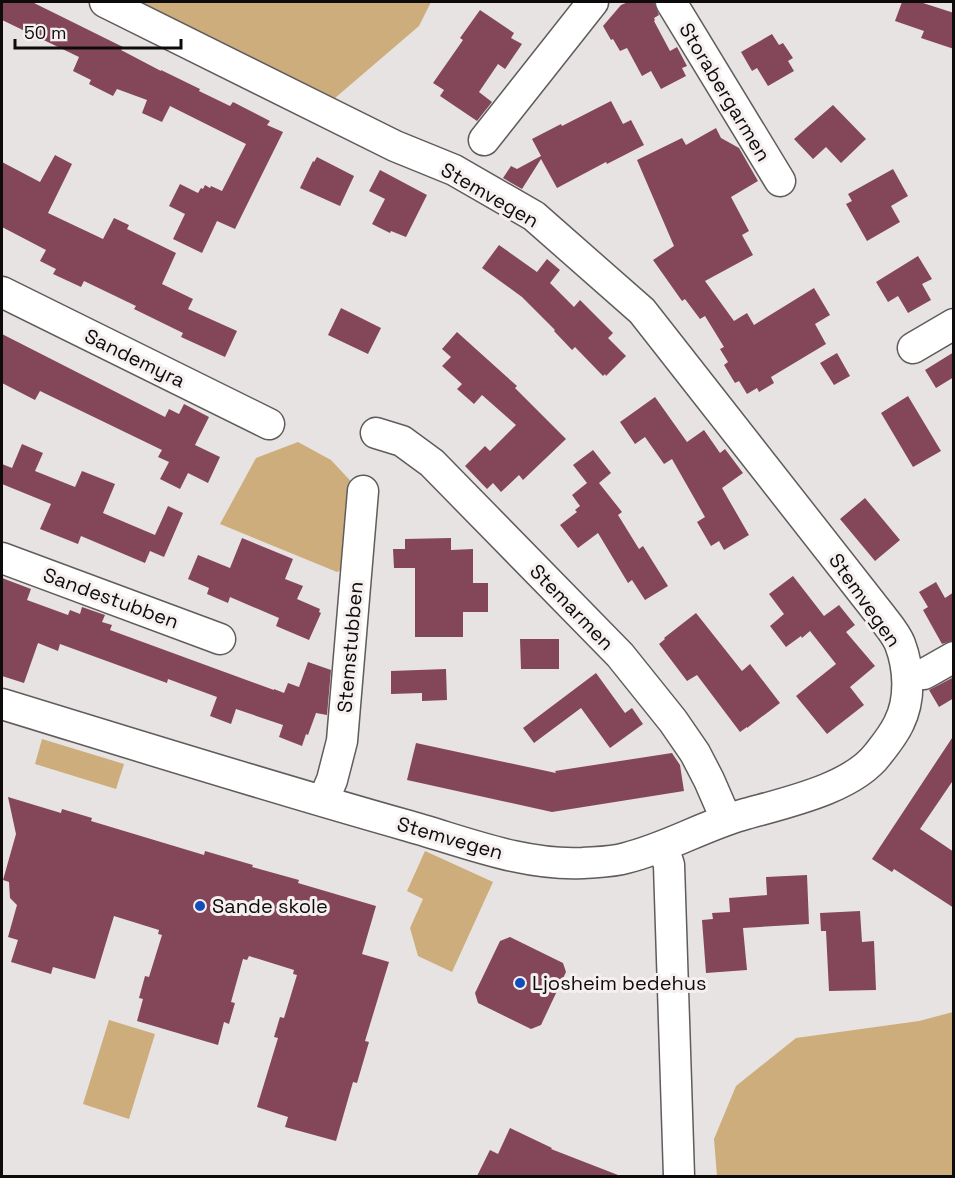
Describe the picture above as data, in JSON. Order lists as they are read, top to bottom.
{
  "streets": {
    "street": [
      "Storabergarmen",
      "Stemvegen",
      "Sandemyra",
      "Sandestubben",
      "Stemarmen",
      "Stemstubben"
    ]
  },
  "crossings": [
    ["Stemvegen", "Stemarmen"],
    ["Stemvegen", "Stemstubben"]
  ],
  "places": ["Sande skole", "Ljosheim bedehus"],
  "scale_bar": "50 m"
}
